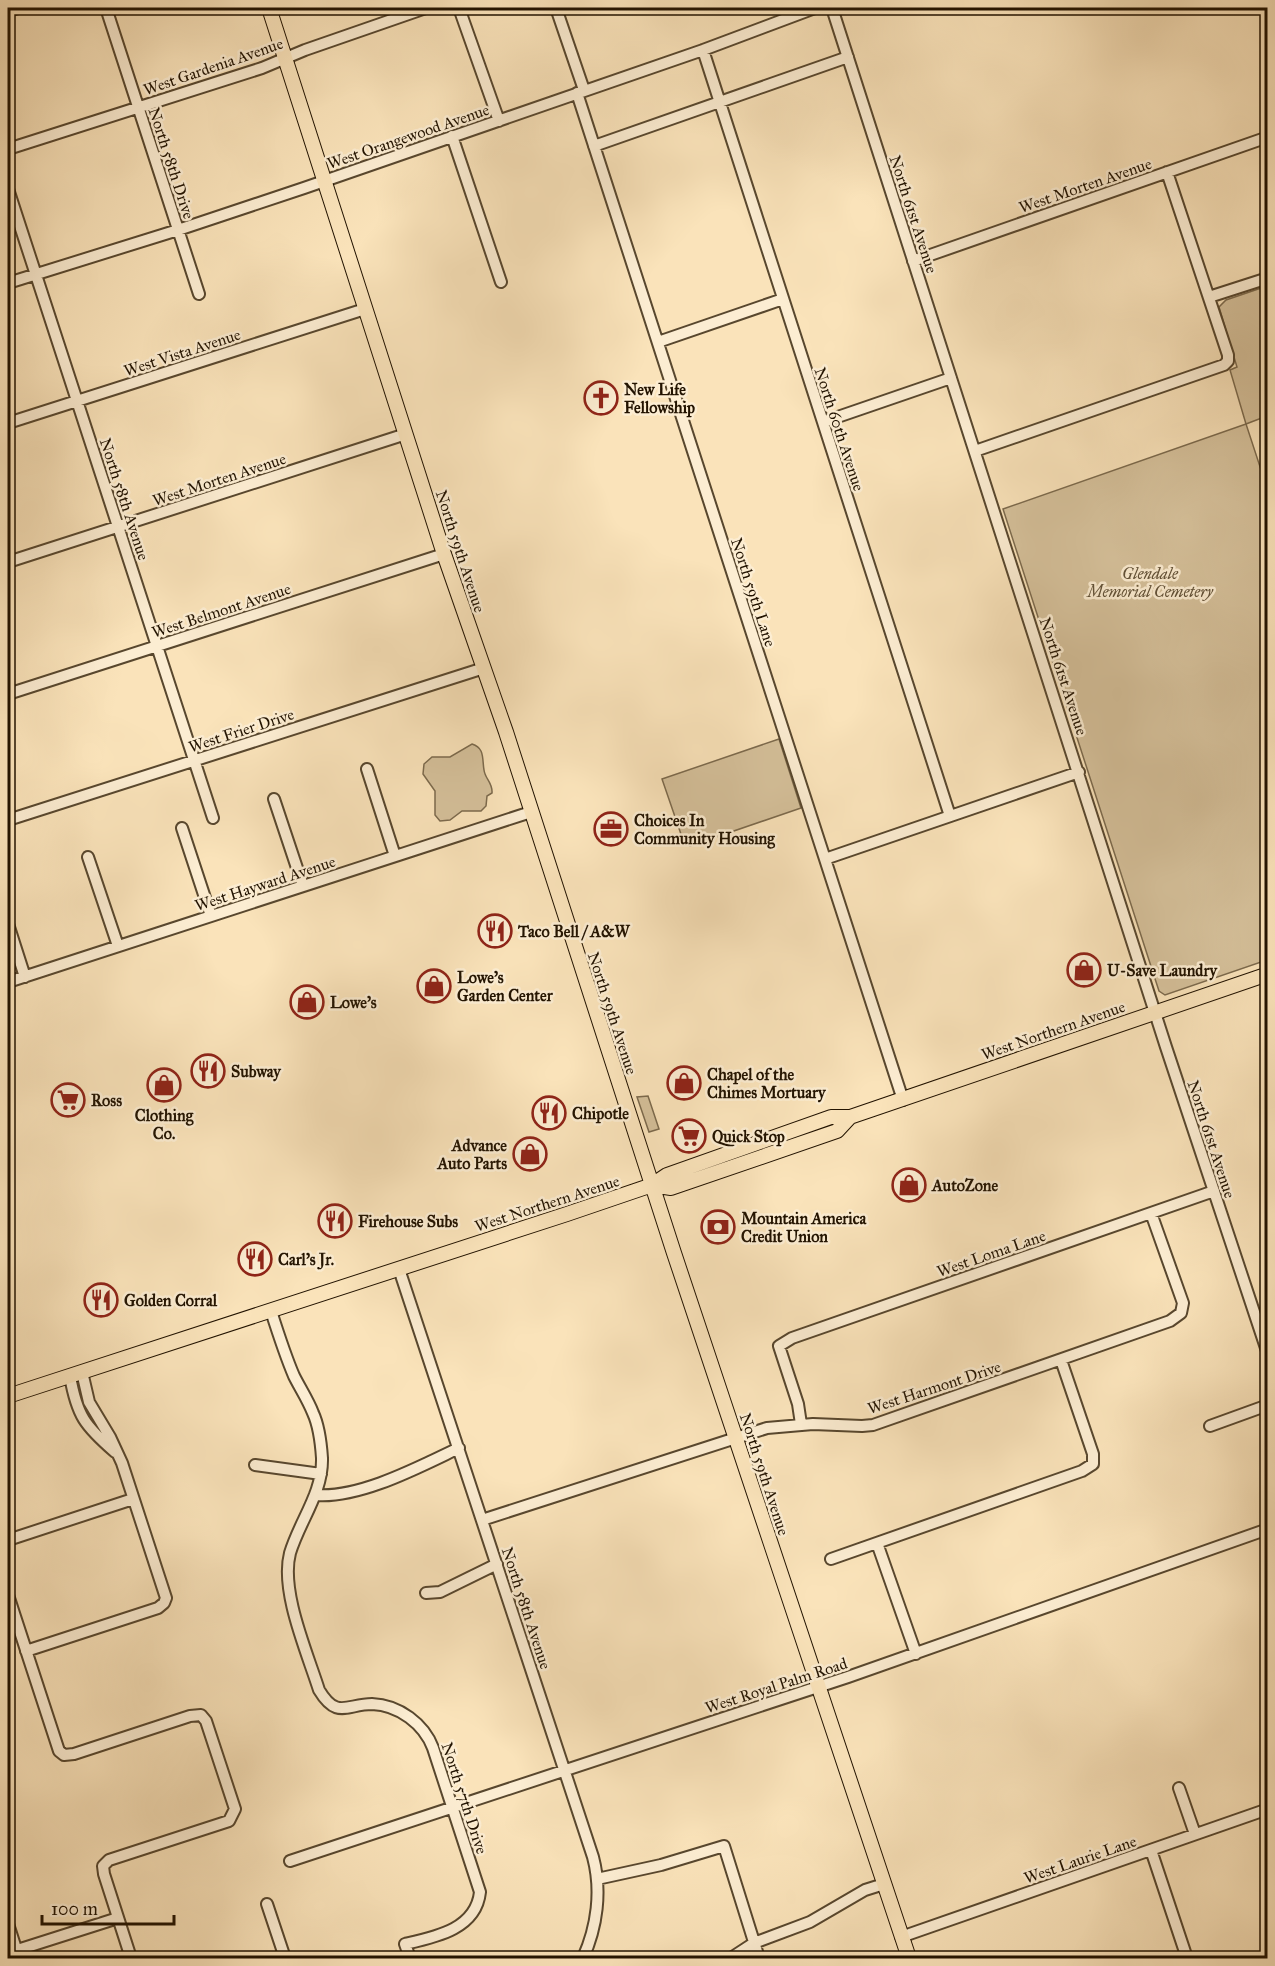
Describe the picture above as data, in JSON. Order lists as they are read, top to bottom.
{
  "streets": {
    "main road": ["North 59th Avenue", "West Northern Avenue"],
    "street": [
      "West Gardenia Avenue",
      "West Orangewood Avenue",
      "North 58th Drive",
      "West Morten Avenue",
      "North 61st Avenue",
      "West Vista Avenue",
      "North 60th Avenue",
      "North 58th Avenue",
      "North 59th Lane",
      "West Belmont Avenue",
      "West Frier Drive",
      "West Hayward Avenue",
      "West Loma Lane",
      "West Harmont Drive",
      "West Royal Palm Road",
      "North 57th Drive",
      "West Laurie Lane"
    ]
  },
  "crossings": [
    ["West Gardenia Avenue", "North 58th Drive"],
    ["West Gardenia Avenue", "North 59th Avenue"],
    ["West Orangewood Avenue", "North 58th Drive"],
    ["West Orangewood Avenue", "North 60th Avenue"],
    ["West Orangewood Avenue", "North 58th Avenue"],
    ["West Orangewood Avenue", "North 59th Avenue"],
    ["West Orangewood Avenue", "North 59th Lane"],
    ["West Morten Avenue", "North 61st Avenue"],
    ["West Morten Avenue", "North 58th Avenue"],
    ["West Morten Avenue", "North 59th Avenue"],
    ["North 61st Avenue", "West Northern Avenue"],
    ["North 61st Avenue", "West Loma Lane"],
    ["West Vista Avenue", "North 58th Avenue"],
    ["West Vista Avenue", "North 59th Avenue"],
    ["North 58th Avenue", "West Belmont Avenue"],
    ["North 58th Avenue", "West Frier Drive"],
    ["North 58th Avenue", "West Northern Avenue"],
    ["North 58th Avenue", "West Harmont Drive"],
    ["North 58th Avenue", "West Royal Palm Road"],
    ["North 59th Avenue", "West Belmont Avenue"],
    ["North 59th Avenue", "West Frier Drive"],
    ["North 59th Avenue", "West Hayward Avenue"],
    ["North 59th Avenue", "West Northern Avenue"],
    ["North 59th Avenue", "West Harmont Drive"],
    ["North 59th Avenue", "West Royal Palm Road"],
    ["North 59th Avenue", "West Laurie Lane"],
    ["North 59th Lane", "West Northern Avenue"],
    ["West Northern Avenue", "North 57th Drive"],
    ["West Loma Lane", "West Harmont Drive"],
    ["West Royal Palm Road", "North 57th Drive"]
  ],
  "parks": ["Glendale Memorial Cemetery"],
  "places": {
    "church": ["New Life Fellowship"],
    "office": ["Choices In Community Housing"],
    "restaurant": [
      "Taco Bell / A&W",
      "Subway",
      "Chipotle",
      "Firehouse Subs",
      "Carl's Jr.",
      "Golden Corral"
    ],
    "shop": [
      "U-Save Laundry",
      "Lowe's Garden Center",
      "Lowe's",
      "Chapel of the Chimes Mortuary",
      "Clothing Co.",
      "Advance Auto Parts",
      "AutoZone"
    ],
    "supermarket": ["Ross", "Quick Stop"],
    "bank": ["Mountain America Credit Union"]
  },
  "scale_bar": "100 m"
}
